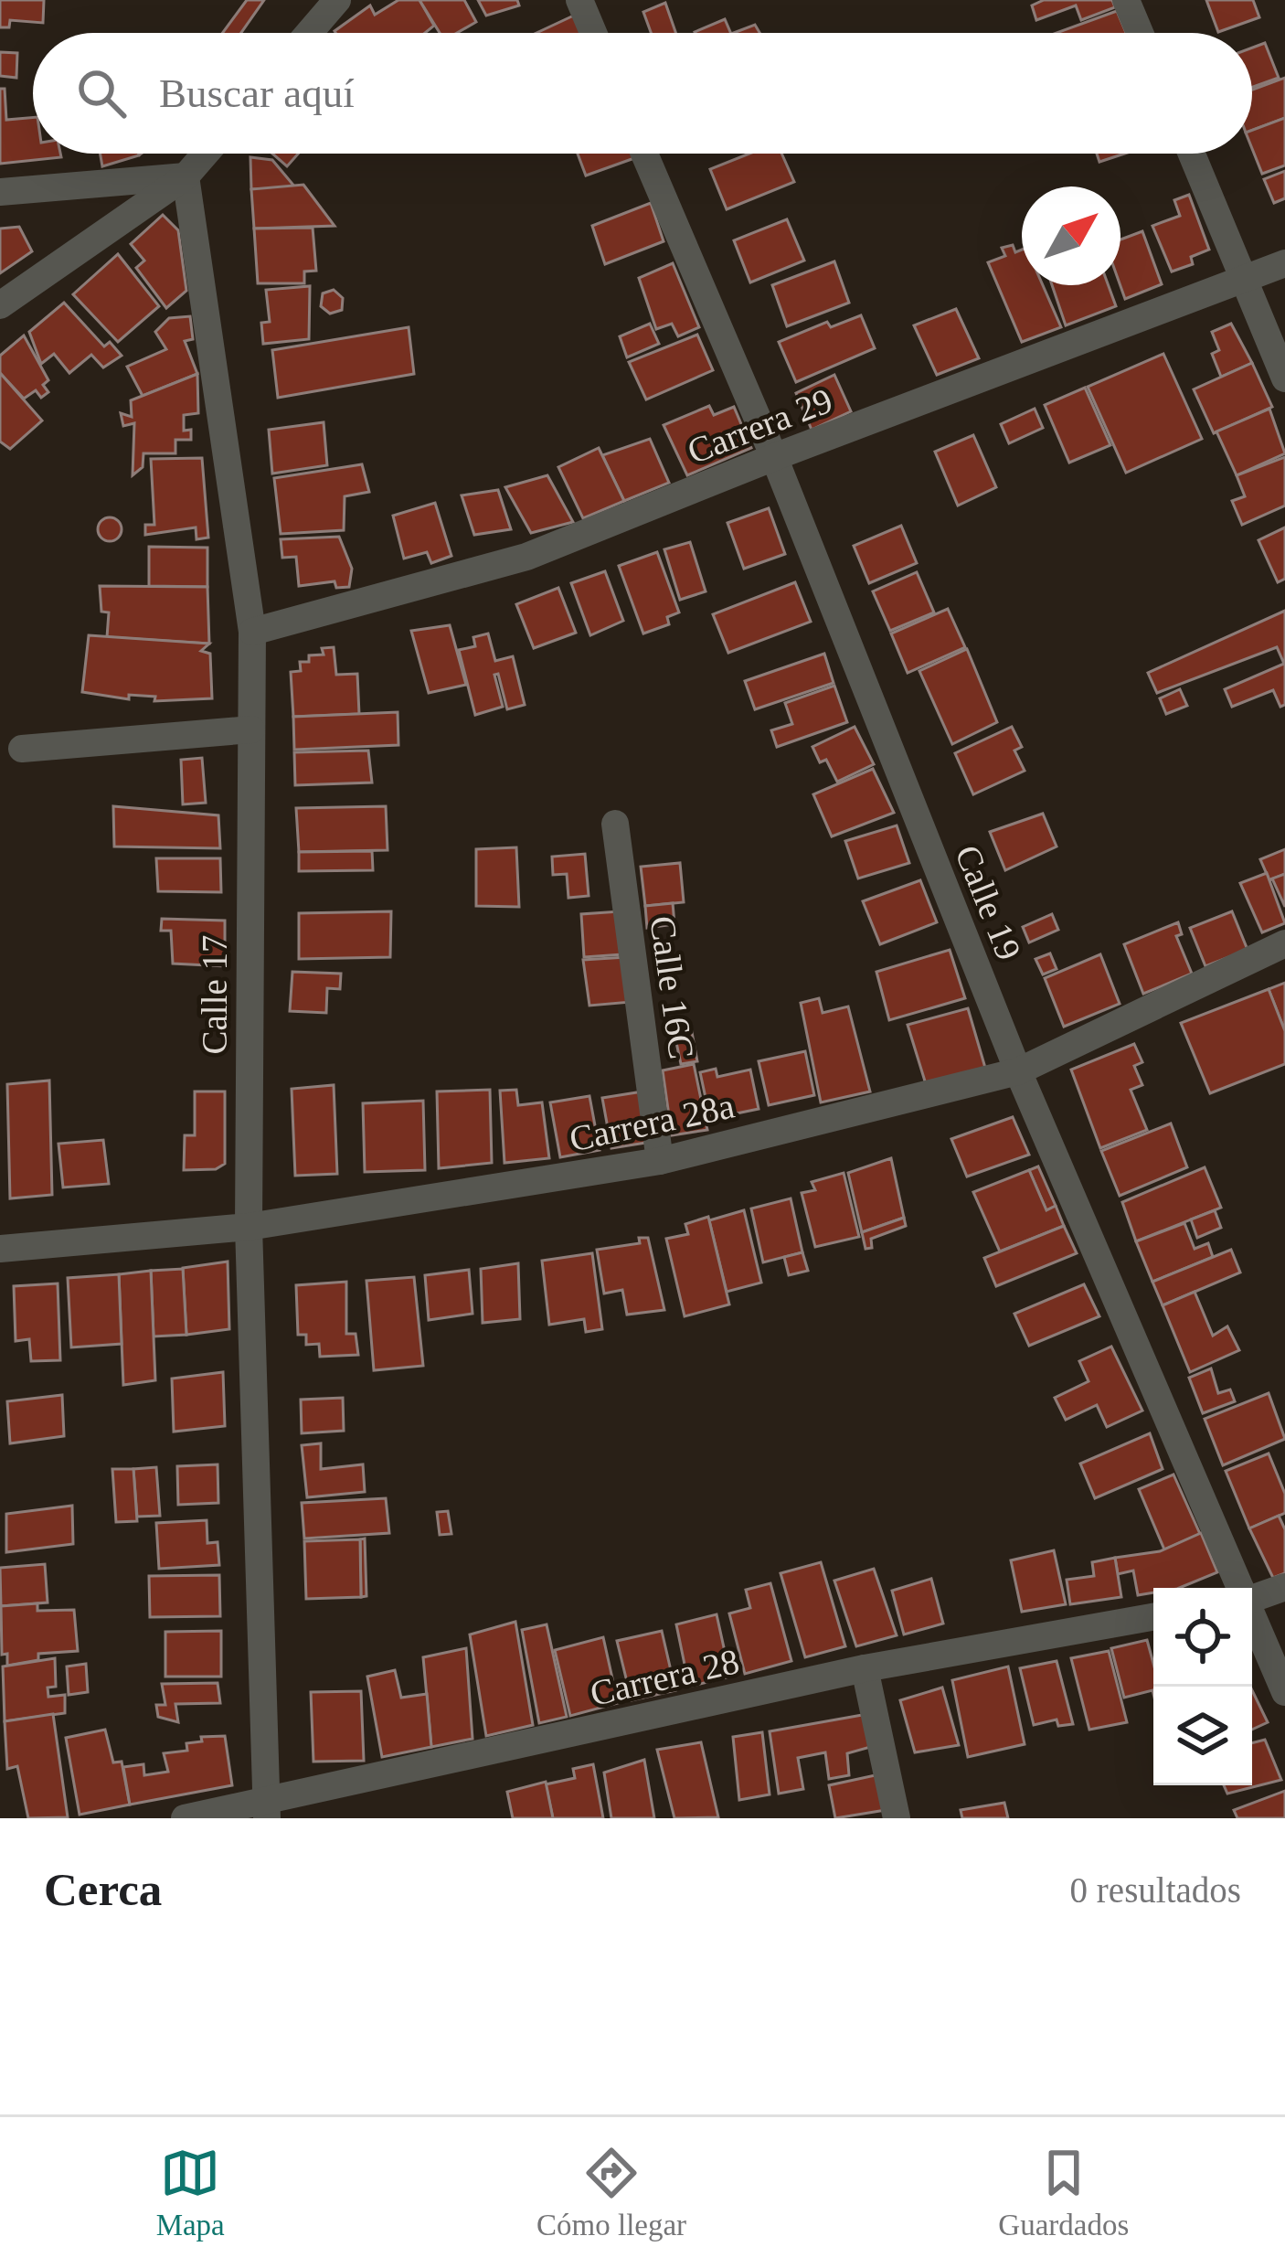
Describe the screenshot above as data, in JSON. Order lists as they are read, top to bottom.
{
  "streets": {
    "street": [
      "Carrera 29",
      "Calle 19",
      "Calle 16C",
      "Calle 17",
      "Carrera 28a",
      "Carrera 28"
    ]
  },
  "crossings": [
    ["Carrera 29", "Calle 19"],
    ["Carrera 29", "Calle 17"],
    ["Calle 19", "Carrera 28a"],
    ["Calle 16C", "Carrera 28a"],
    ["Calle 17", "Carrera 28a"],
    ["Calle 17", "Carrera 28"]
  ],
  "north": "top right",
  "page": {
    "search": "Buscar aquí",
    "heading": ["Cerca", "0 resultados"],
    "nav": ["Mapa", "Cómo llegar", "Guardados"]
  }
}
